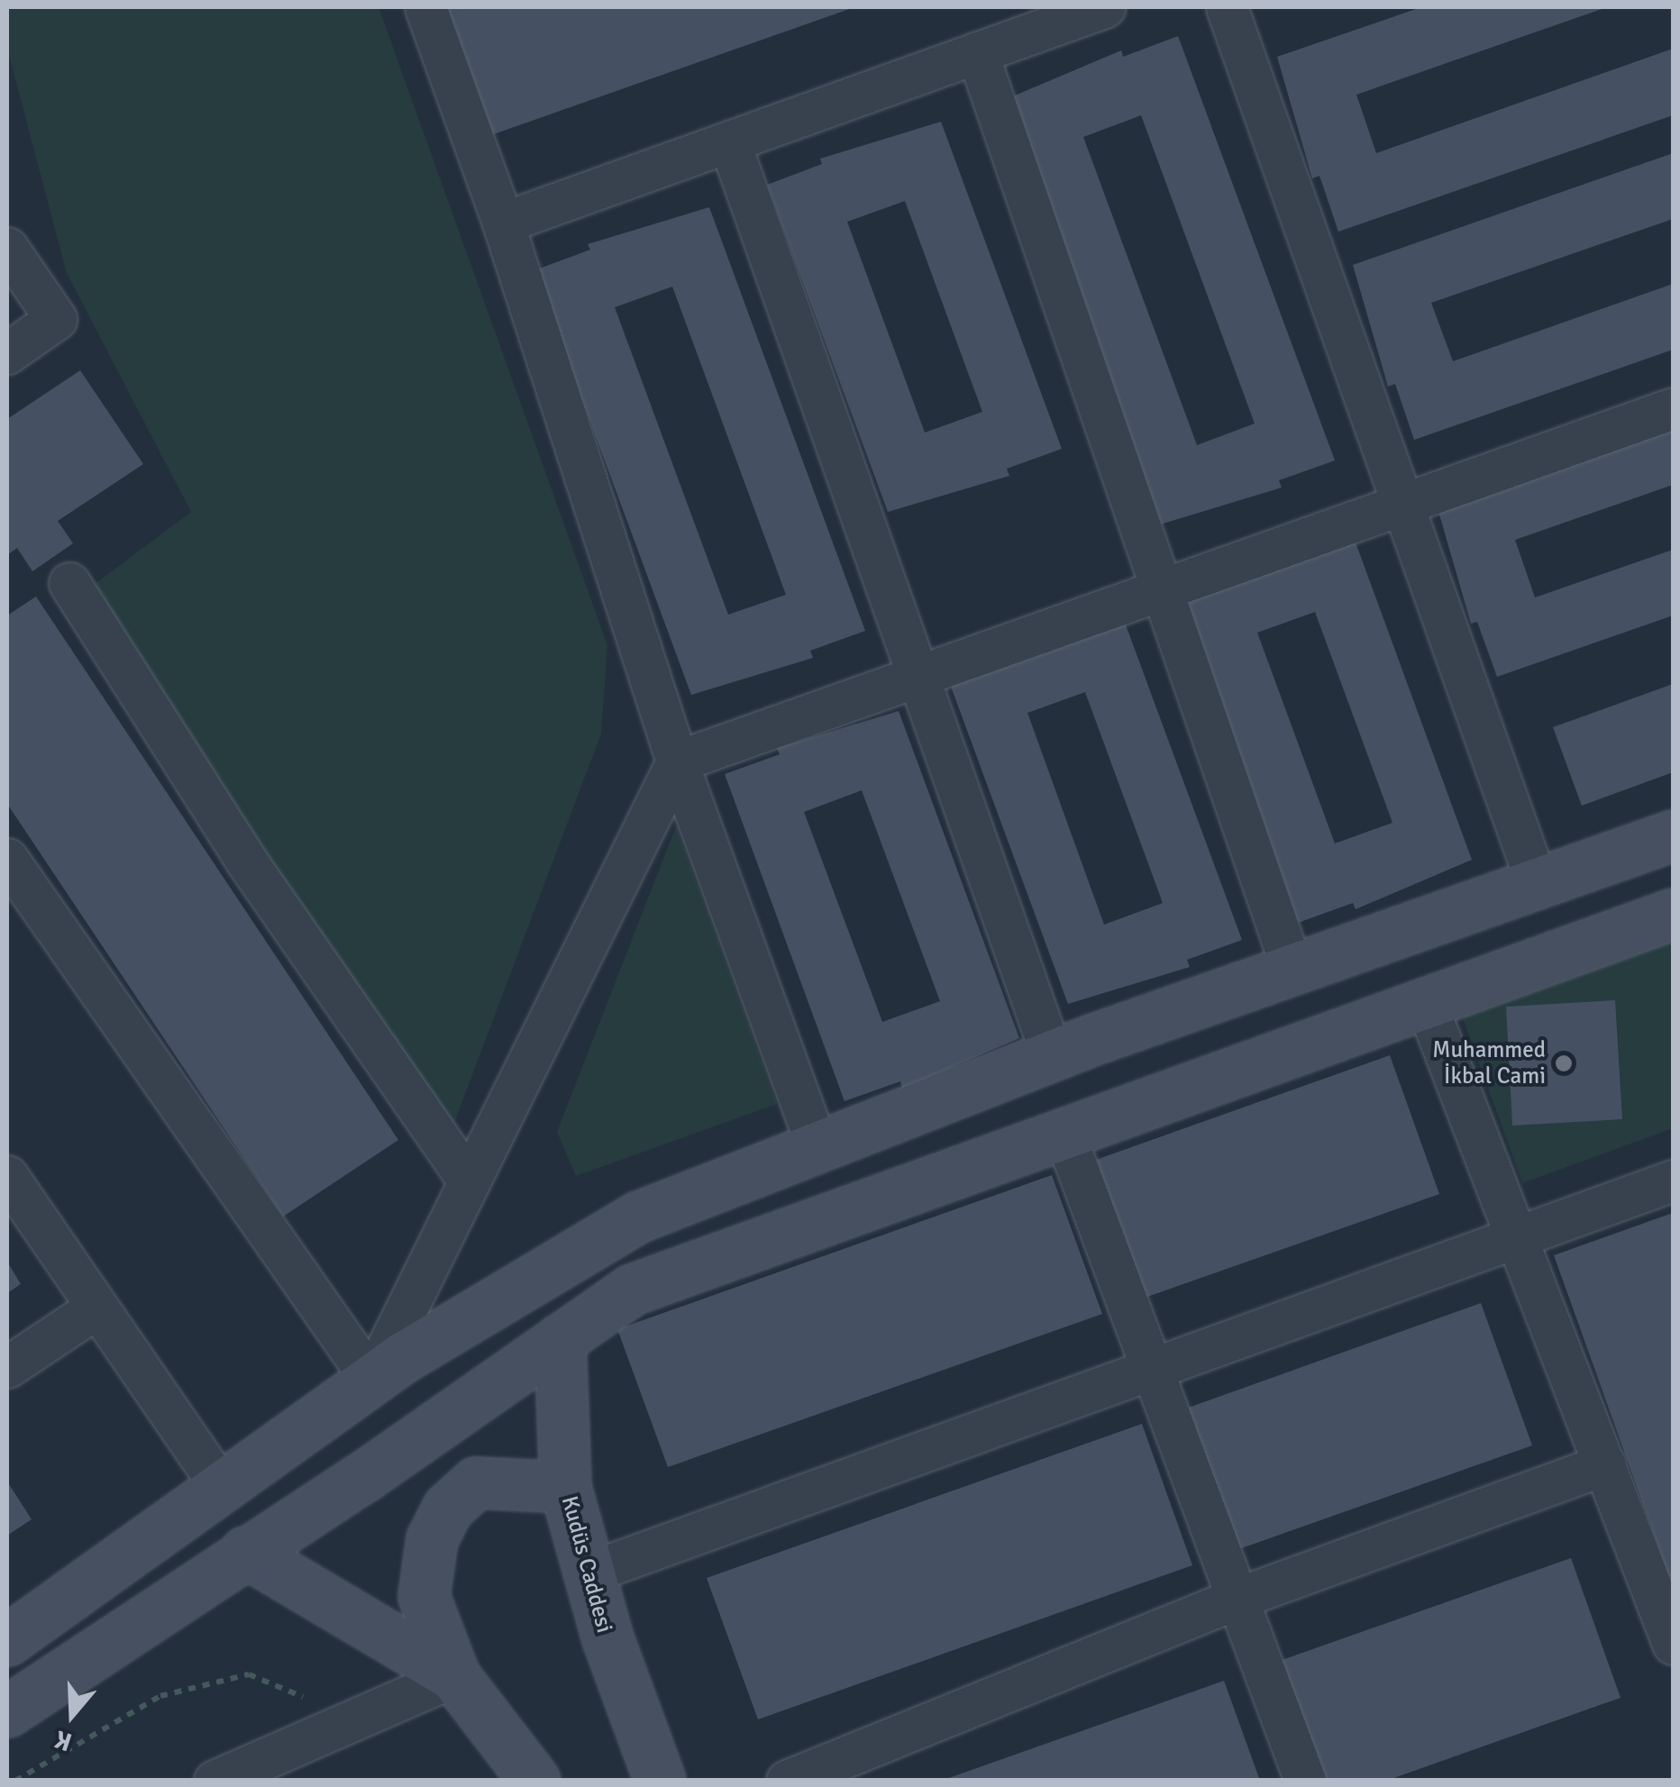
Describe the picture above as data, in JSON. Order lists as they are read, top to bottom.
{
  "streets": {
    "street": ["Kudüs Caddesi"]
  },
  "places": ["Muhammed İkbal Cami"],
  "north": "bottom"
}
